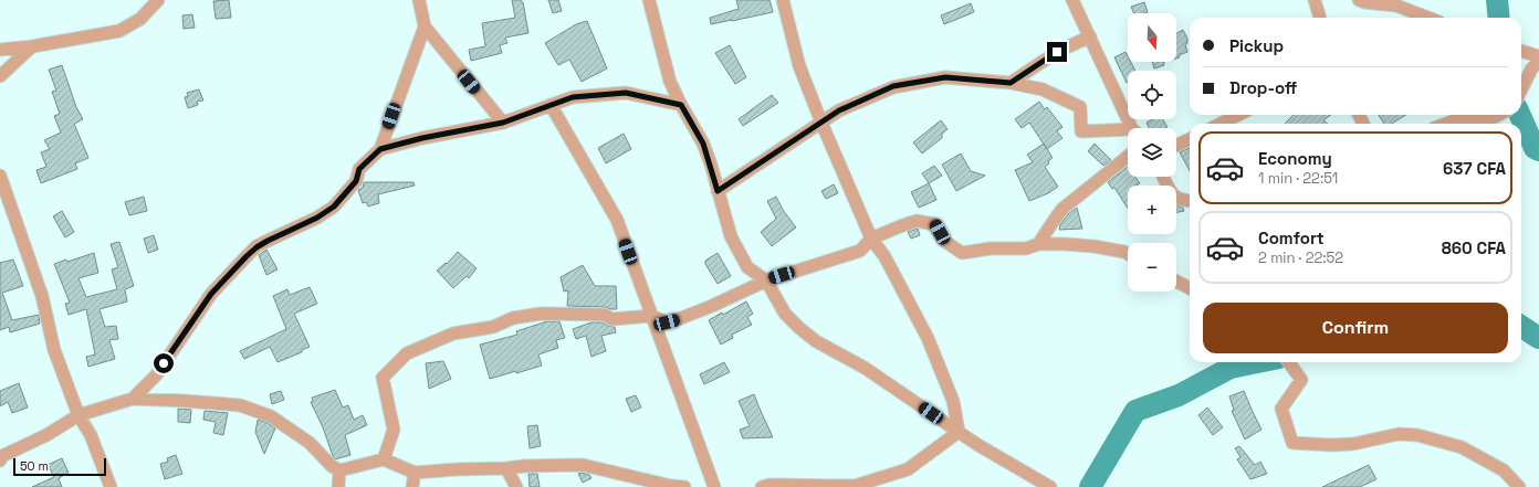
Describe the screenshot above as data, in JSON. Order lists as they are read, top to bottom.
{
  "scale_bar": "50 m",
  "north": "bottom",
  "page": {
    "map_buttons": ["+", "−"],
    "banner": ["Pickup", "Drop-off"],
    "list": [
      {
        "name": "Economy",
        "note": "1 min · 22:51",
        "value": "637 CFA"
      },
      {
        "name": "Comfort",
        "note": "2 min · 22:52",
        "value": "860 CFA"
      }
    ],
    "buttons": "Confirm",
    "scale": "50 m"
  }
}
